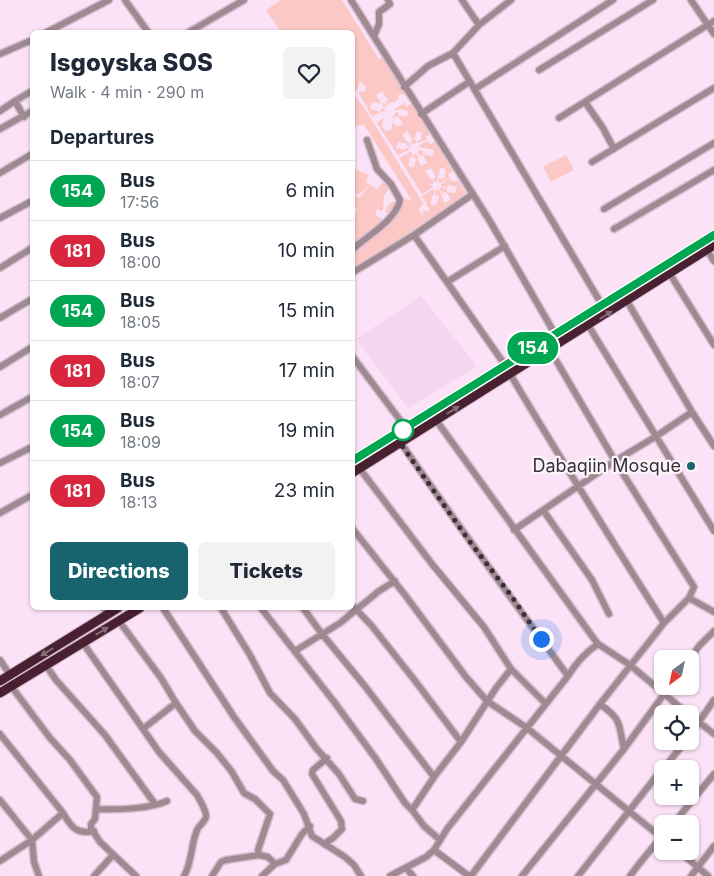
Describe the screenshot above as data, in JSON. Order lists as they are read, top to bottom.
{
  "places": ["Dabaqiin Mosque"],
  "lines": ["bus line 154"],
  "north": "bottom left",
  "page": {
    "on_map": "154",
    "heading": [
      ["Isgoyska SOS", "Walk · 4 min · 290 m"],
      "Departures"
    ],
    "list": [
      {
        "mark": "154",
        "name": "Bus",
        "note": "17:56",
        "value": "6 min"
      },
      {
        "mark": "181",
        "name": "Bus",
        "note": "18:00",
        "value": "10 min"
      },
      {
        "mark": "154",
        "name": "Bus",
        "note": "18:05",
        "value": "15 min"
      },
      {
        "mark": "181",
        "name": "Bus",
        "note": "18:07",
        "value": "17 min"
      },
      {
        "mark": "154",
        "name": "Bus",
        "note": "18:09",
        "value": "19 min"
      },
      {
        "mark": "181",
        "name": "Bus",
        "note": "18:13",
        "value": "23 min"
      }
    ],
    "buttons": ["Directions", "Tickets"],
    "map_buttons": ["+", "−"]
  }
}
